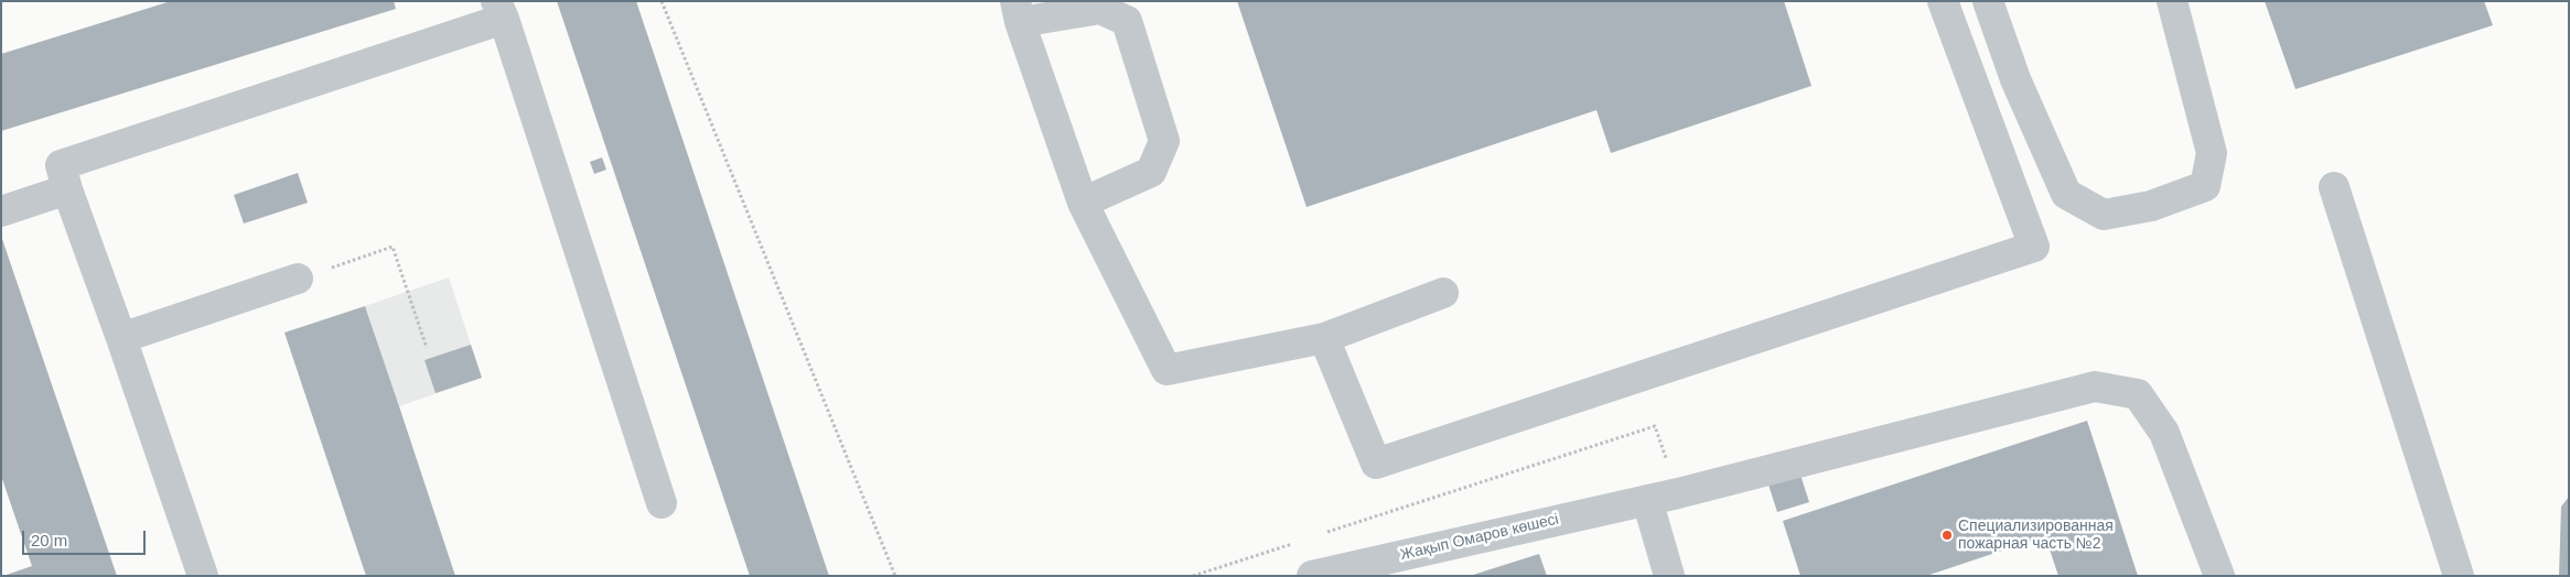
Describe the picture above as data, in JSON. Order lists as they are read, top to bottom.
{
  "streets": {
    "street": ["Жақып Омаров көшесі"]
  },
  "places": ["Специализированная пожарная часть №2"],
  "scale_bar": "20 m"
}
